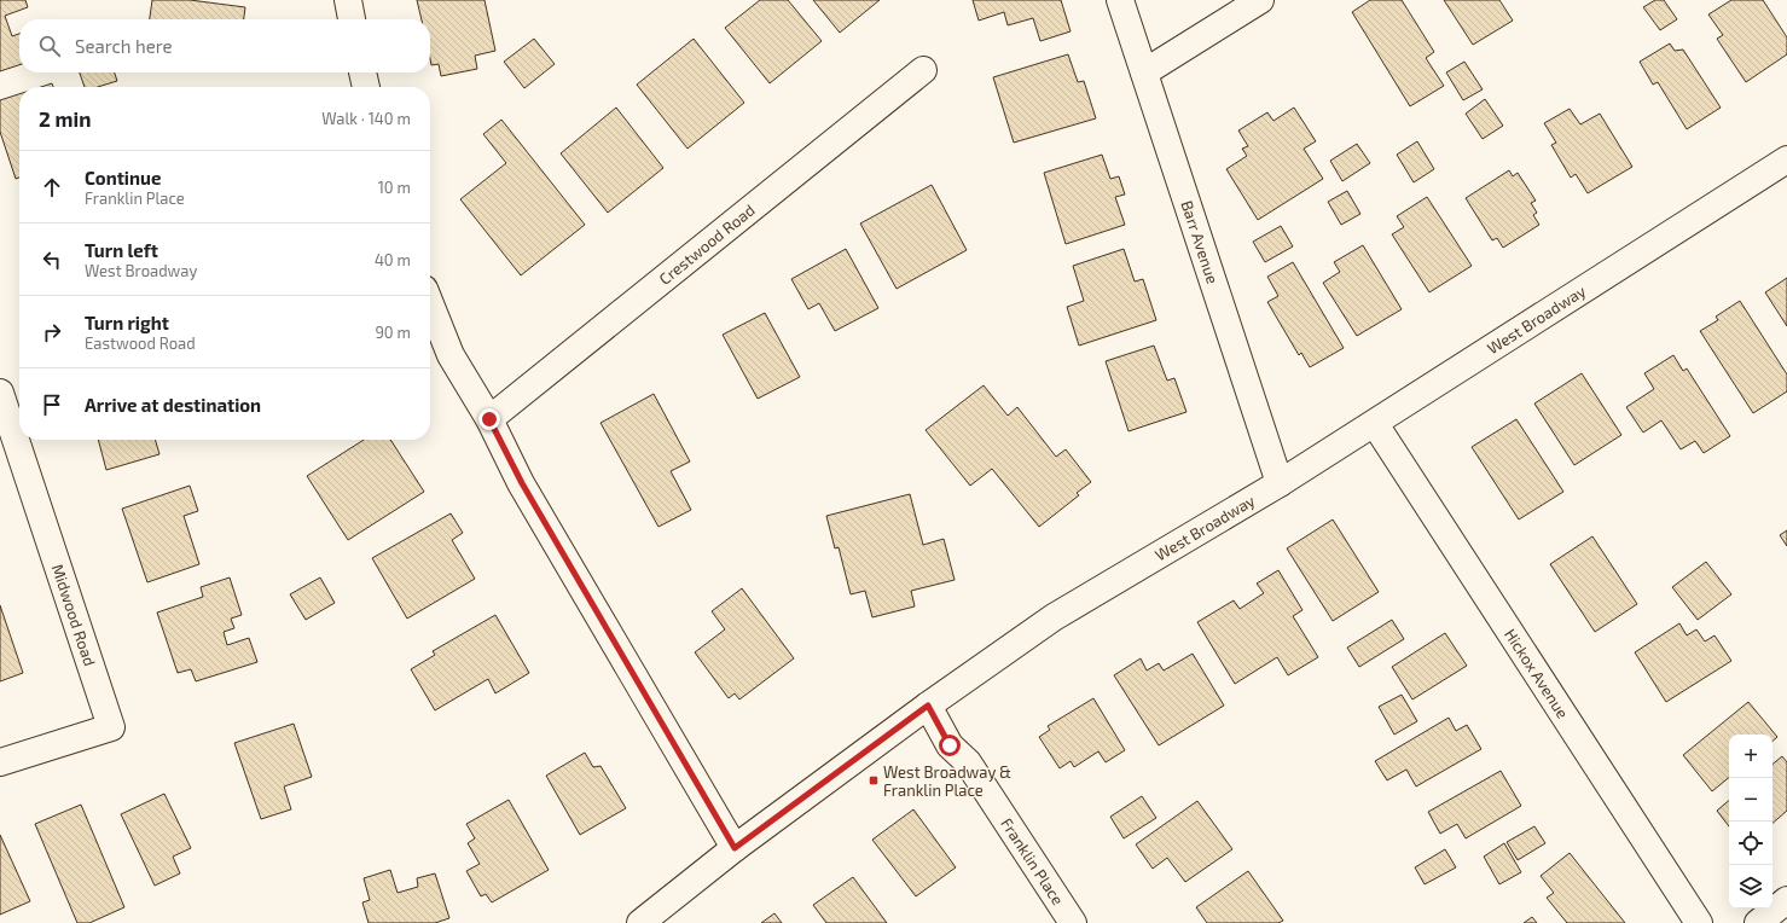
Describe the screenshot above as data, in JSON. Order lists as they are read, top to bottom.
{
  "streets": {
    "street": [
      "Barr Avenue",
      "Crestwood Road",
      "West Broadway",
      "Midwood Road",
      "Hickox Avenue",
      "Franklin Place"
    ]
  },
  "crossings": [
    ["Barr Avenue", "West Broadway"],
    ["West Broadway", "Hickox Avenue"],
    ["West Broadway", "Franklin Place"]
  ],
  "places": {
    "transit": ["West Broadway & Franklin Place"]
  },
  "page": {
    "search": "Search here",
    "heading": ["2 min", "Walk · 140 m"],
    "list": [
      ["Continue", "Franklin Place", "10 m"],
      ["Turn left", "West Broadway", "40 m"],
      ["Turn right", "Eastwood Road", "90 m"],
      "Arrive at destination"
    ],
    "map_buttons": ["+", "−"]
  }
}
